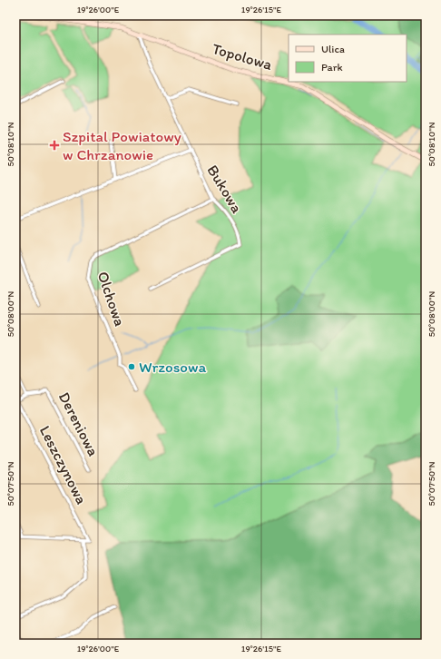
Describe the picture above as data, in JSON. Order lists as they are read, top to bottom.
{
  "streets": {
    "street": [
      "Topolowa",
      "Bukowa",
      "Olchowa",
      "Dereniowa",
      "Leszczynowa"
    ]
  },
  "crossings": [
    ["Topolowa", "Bukowa"],
    ["Bukowa", "Olchowa"]
  ],
  "places": {
    "health": ["Szpital Powiatowy w Chrzanowie"],
    "other": ["Wrzosowa"]
  },
  "legend": ["Ulica", "Park"],
  "coordinates": [
    "19°26'00\"E",
    "19°26'15\"E",
    "50°08'10\"N",
    "50°08'00\"N",
    "50°07'50\"N"
  ]
}
